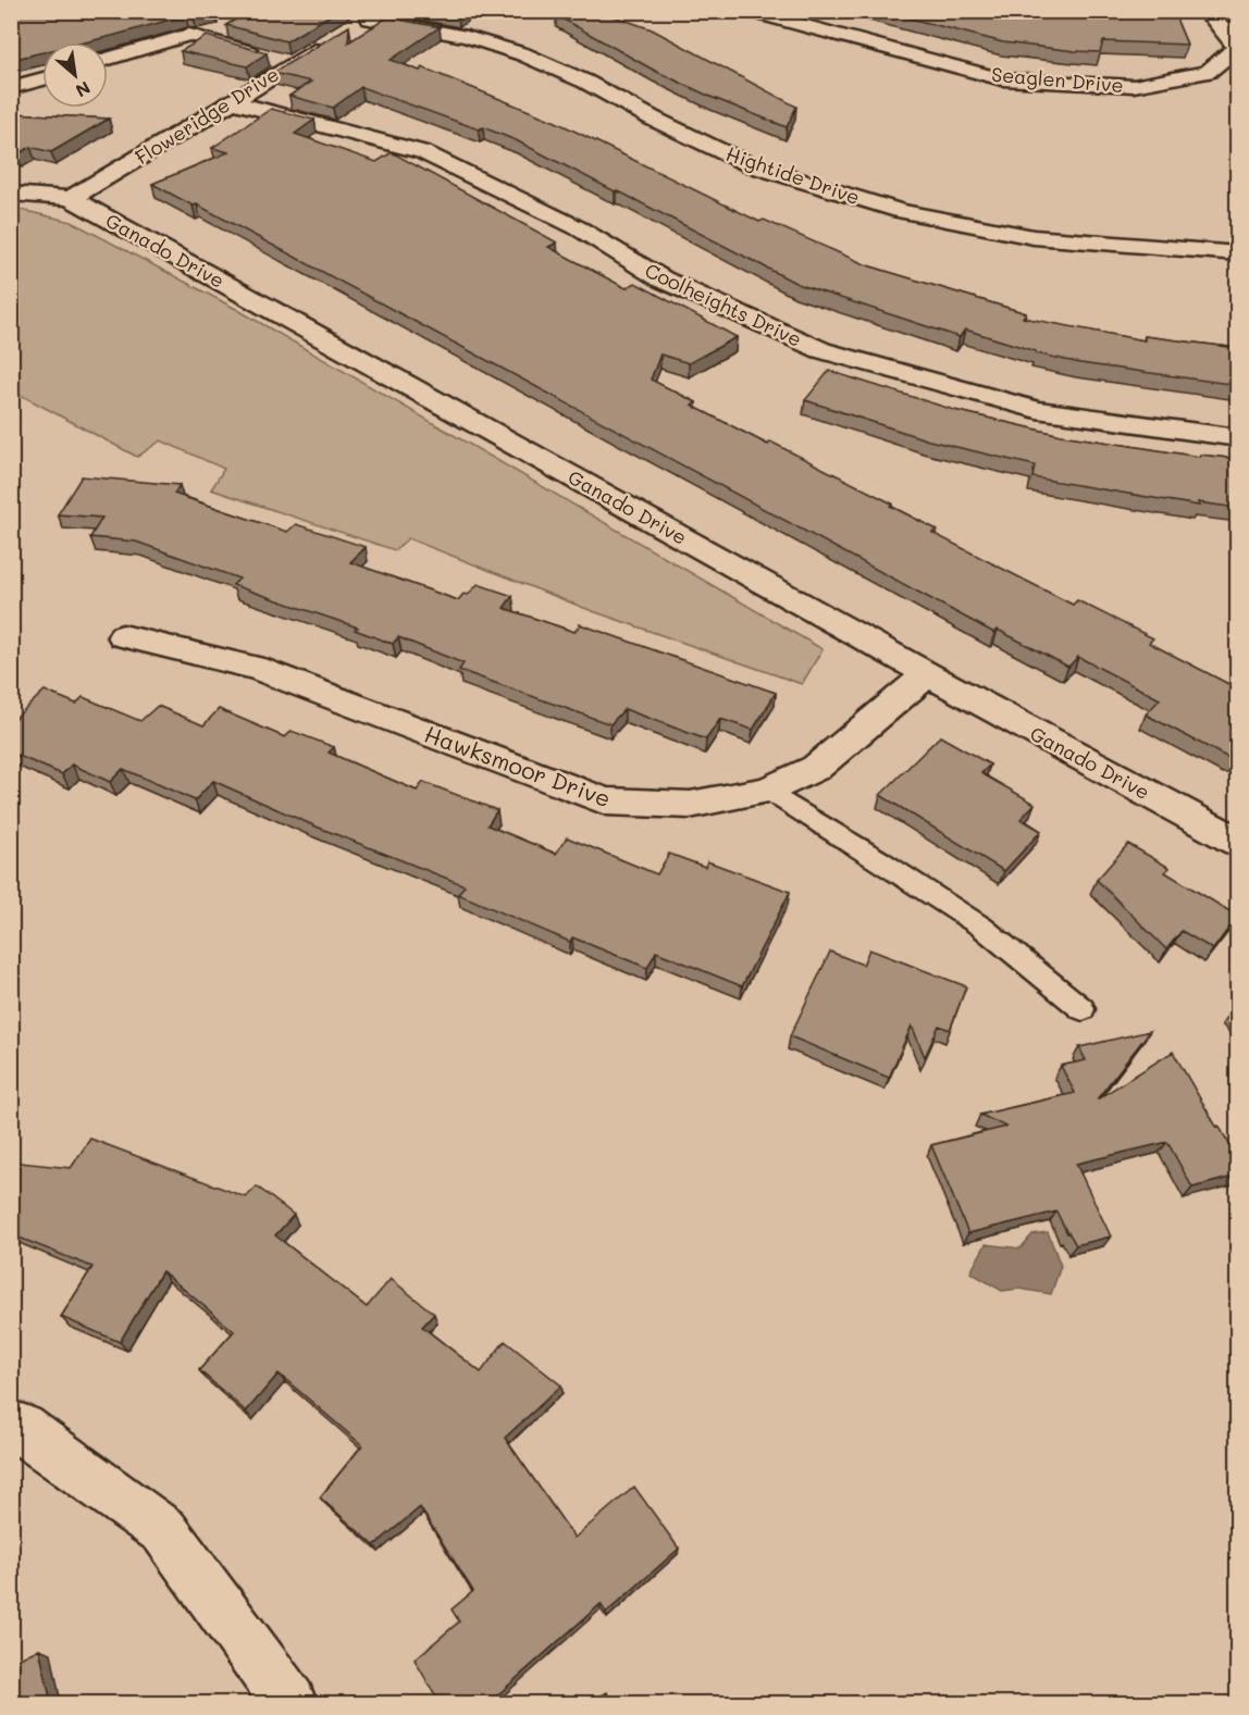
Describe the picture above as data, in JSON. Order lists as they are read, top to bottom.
{
  "streets": {
    "street": [
      "Seaglen Drive",
      "Floweridge Drive",
      "Hightide Drive",
      "Ganado Drive",
      "Coolheights Drive",
      "Hawksmoor Drive"
    ]
  },
  "crossings": [
    ["Floweridge Drive", "Hightide Drive"],
    ["Floweridge Drive", "Ganado Drive"],
    ["Floweridge Drive", "Coolheights Drive"],
    ["Ganado Drive", "Hawksmoor Drive"]
  ],
  "north": "bottom right"
}
